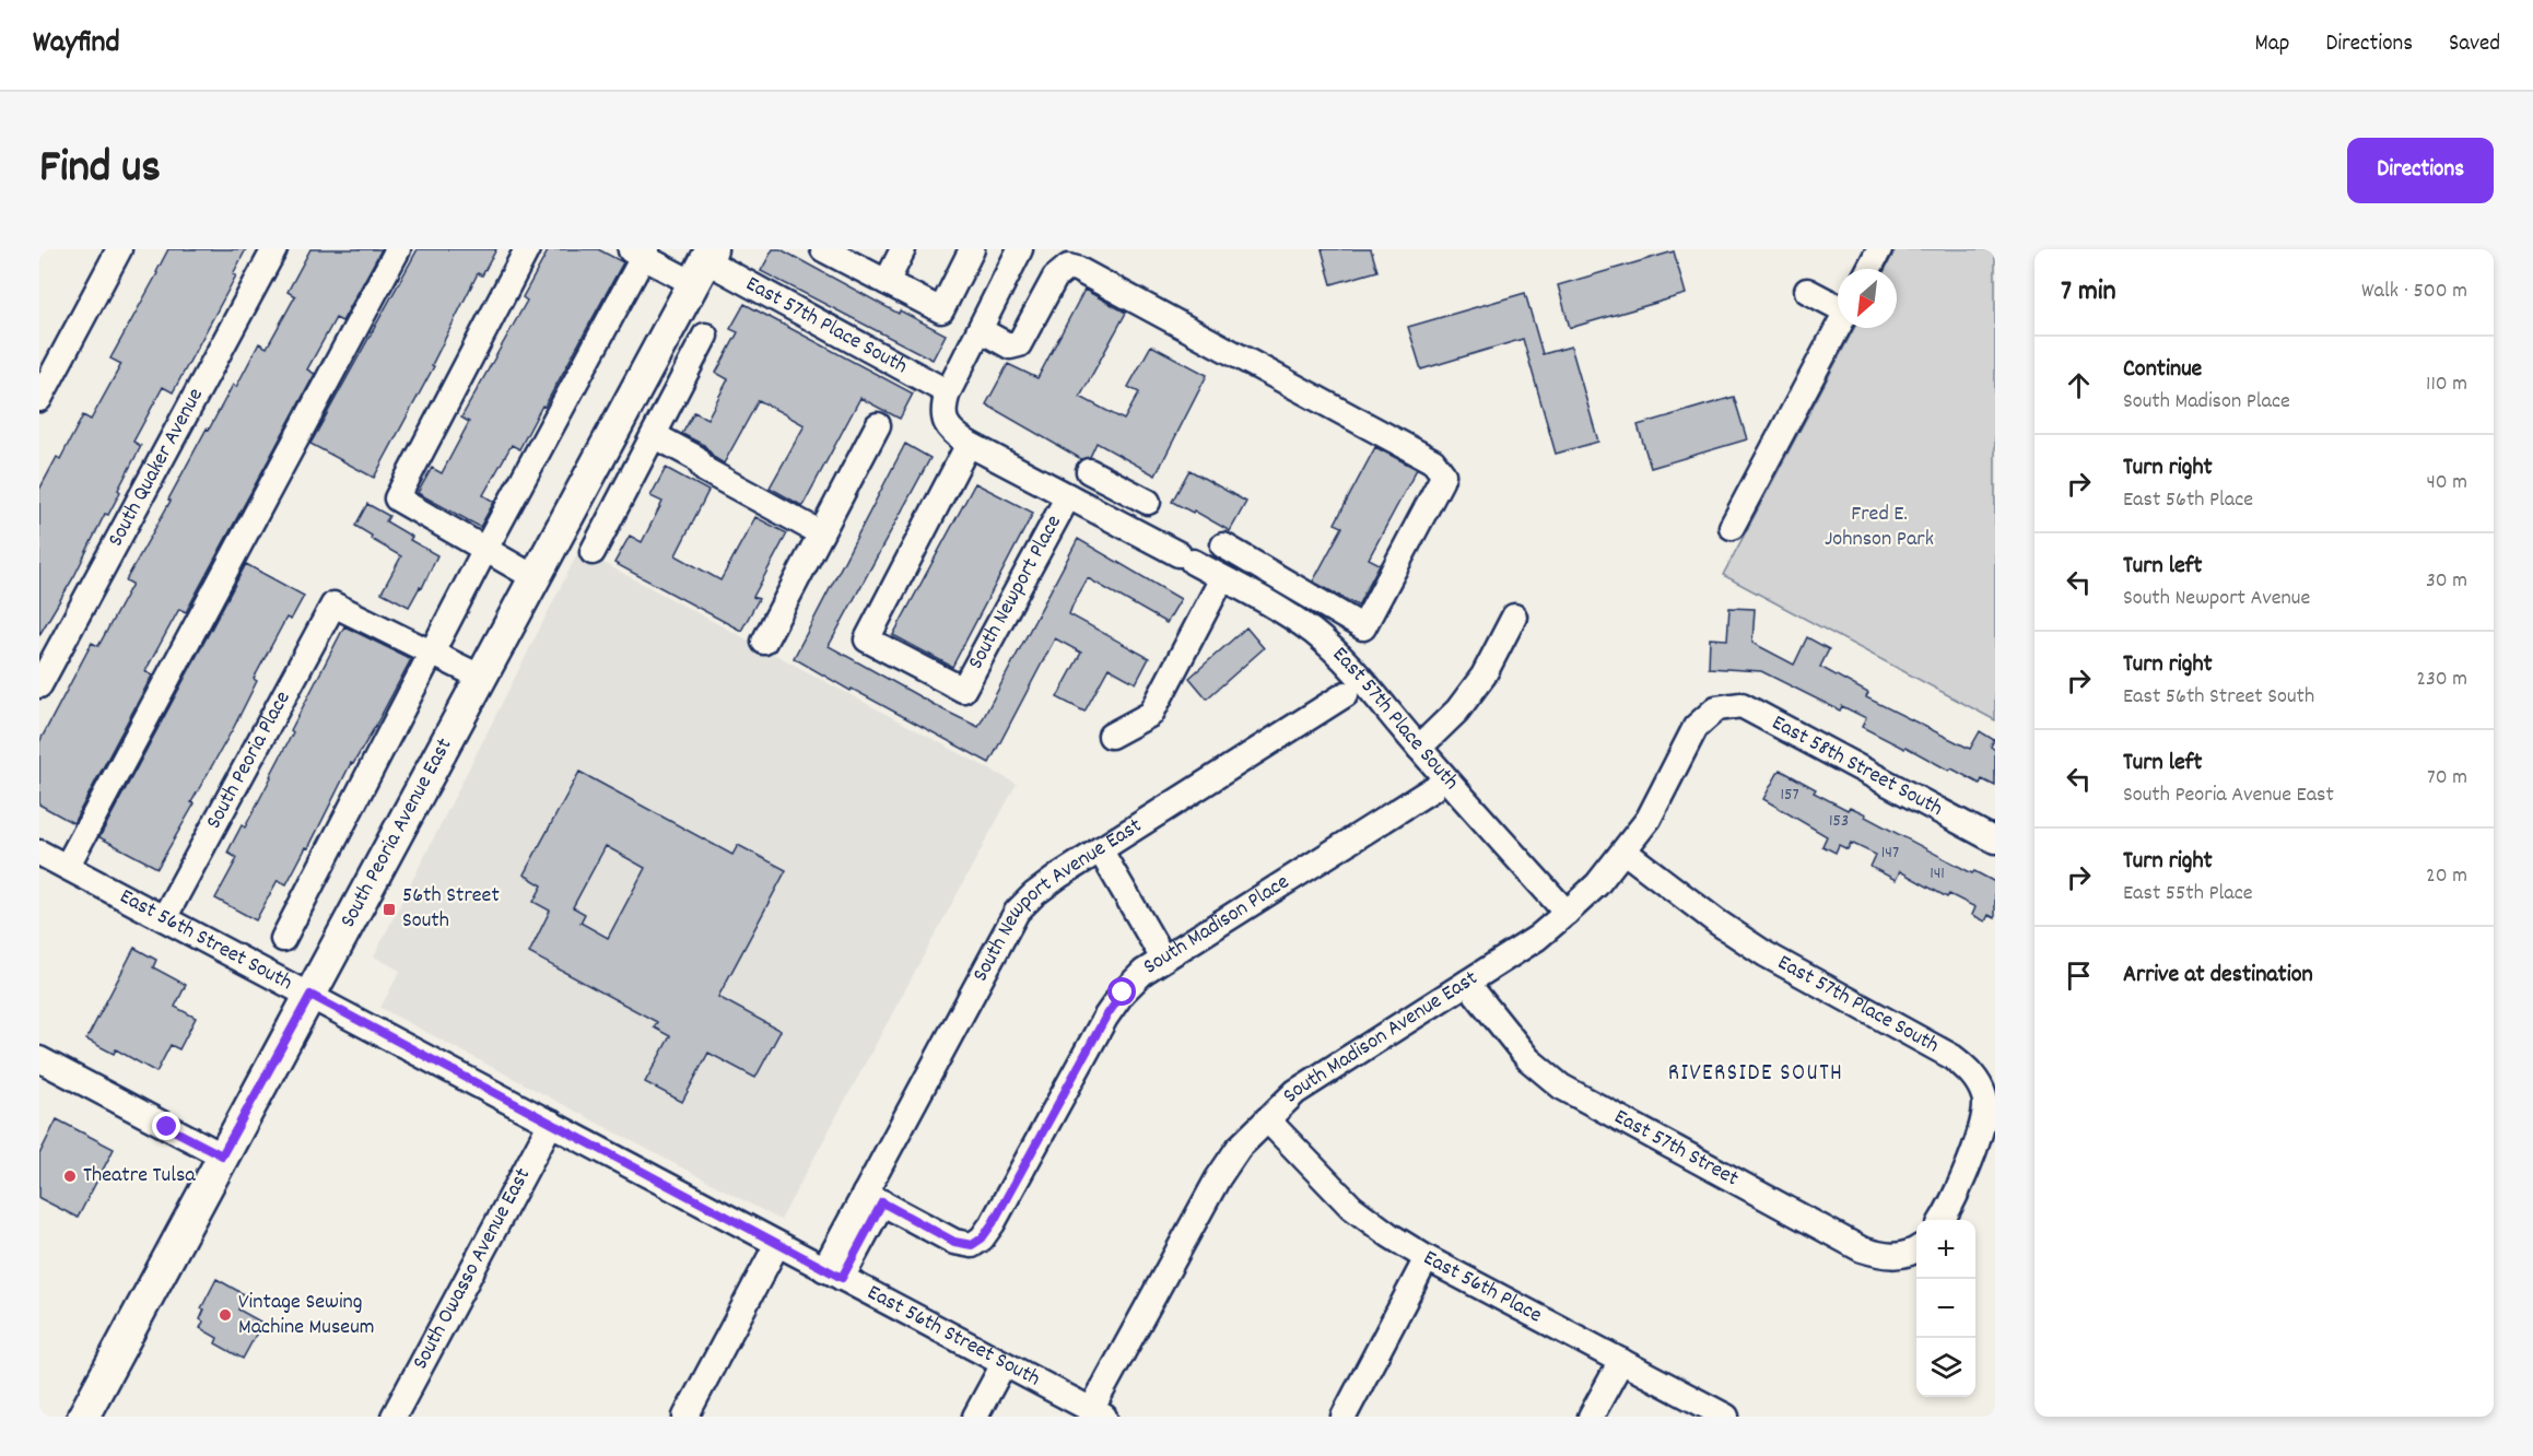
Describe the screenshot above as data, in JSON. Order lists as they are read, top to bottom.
{
  "streets": {
    "main road": ["South Peoria Avenue East"],
    "street": [
      "East 57th Place South",
      "South Quaker Avenue",
      "South Newport Place",
      "South Peoria Place",
      "East 58th Street South",
      "South Newport Avenue East",
      "South Madison Place",
      "East 56th Street South",
      "South Madison Avenue East",
      "East 57th Street",
      "South Owasso Avenue East",
      "East 56th Place"
    ]
  },
  "crossings": [
    ["East 57th Place South", "South Newport Place"],
    ["East 57th Place South", "South Peoria Avenue East"],
    ["East 57th Place South", "South Madison Avenue East"],
    ["South Peoria Place", "East 56th Street South"],
    ["East 58th Street South", "South Madison Avenue East"],
    ["South Peoria Avenue East", "East 56th Street South"],
    ["South Newport Avenue East", "South Madison Place"],
    ["South Newport Avenue East", "East 56th Street South"],
    ["East 56th Street South", "South Madison Avenue East"],
    ["East 56th Street South", "South Owasso Avenue East"],
    ["South Madison Avenue East", "East 57th Street"],
    ["South Madison Avenue East", "East 56th Place"]
  ],
  "districts": ["RIVERSIDE SOUTH"],
  "parks": ["Fred E. Johnson Park"],
  "places": {
    "transit": ["56th Street South"],
    "other": ["Theatre Tulsa", "Vintage Sewing Machine Museum"]
  },
  "house_numbers": [
    "157",
    "153",
    "147",
    "141"
  ],
  "north": "bottom left",
  "page": {
    "header": "Wayfind",
    "nav": ["Map", "Directions", "Saved"],
    "title": "Find us",
    "buttons": "Directions",
    "heading": ["7 min", "Walk · 500 m"],
    "list": [
      ["Continue", "South Madison Place", "110 m"],
      ["Turn right", "East 56th Place", "40 m"],
      ["Turn left", "South Newport Avenue", "30 m"],
      ["Turn right", "East 56th Street South", "230 m"],
      ["Turn left", "South Peoria Avenue East", "70 m"],
      ["Turn right", "East 55th Place", "20 m"],
      "Arrive at destination"
    ],
    "map_buttons": ["+", "−"]
  }
}
